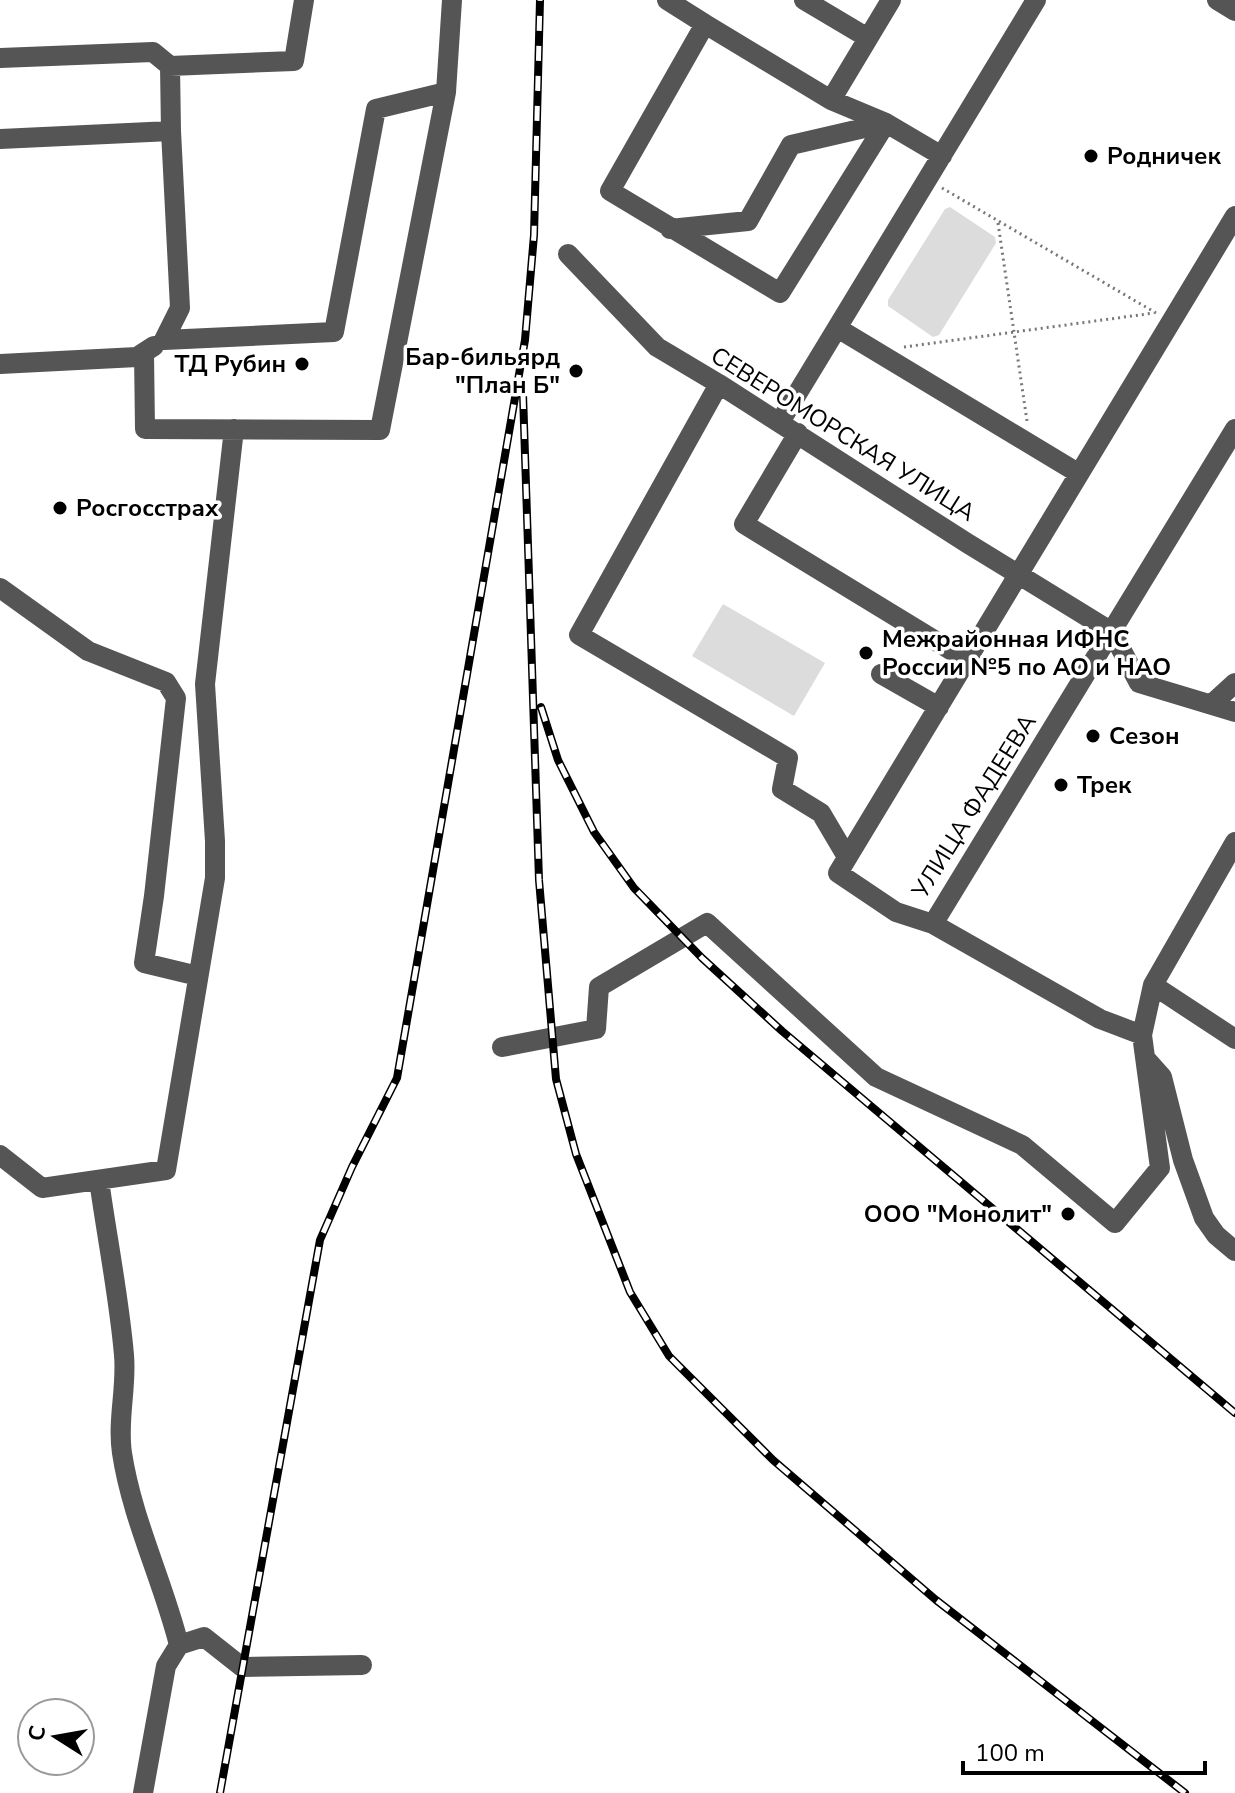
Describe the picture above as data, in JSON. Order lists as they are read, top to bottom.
{
  "streets": {
    "street": ["СЕВЕРОМОРСКАЯ УЛИЦА", "УЛИЦА ФАДЕЕВА"]
  },
  "crossings": [
    ["СЕВЕРОМОРСКАЯ УЛИЦА", "УЛИЦА ФАДЕЕВА"]
  ],
  "places": [
    "Родничек",
    "ТД Рубин",
    "Бар-бильярд \"План Б\"",
    "Росгосстрах",
    "Межрайонная ИФНС России №5 по АО и НАО",
    "Сезон",
    "Трек",
    "ООО \"Монолит\""
  ],
  "scale_bar": "100 m",
  "north": "left"
}
